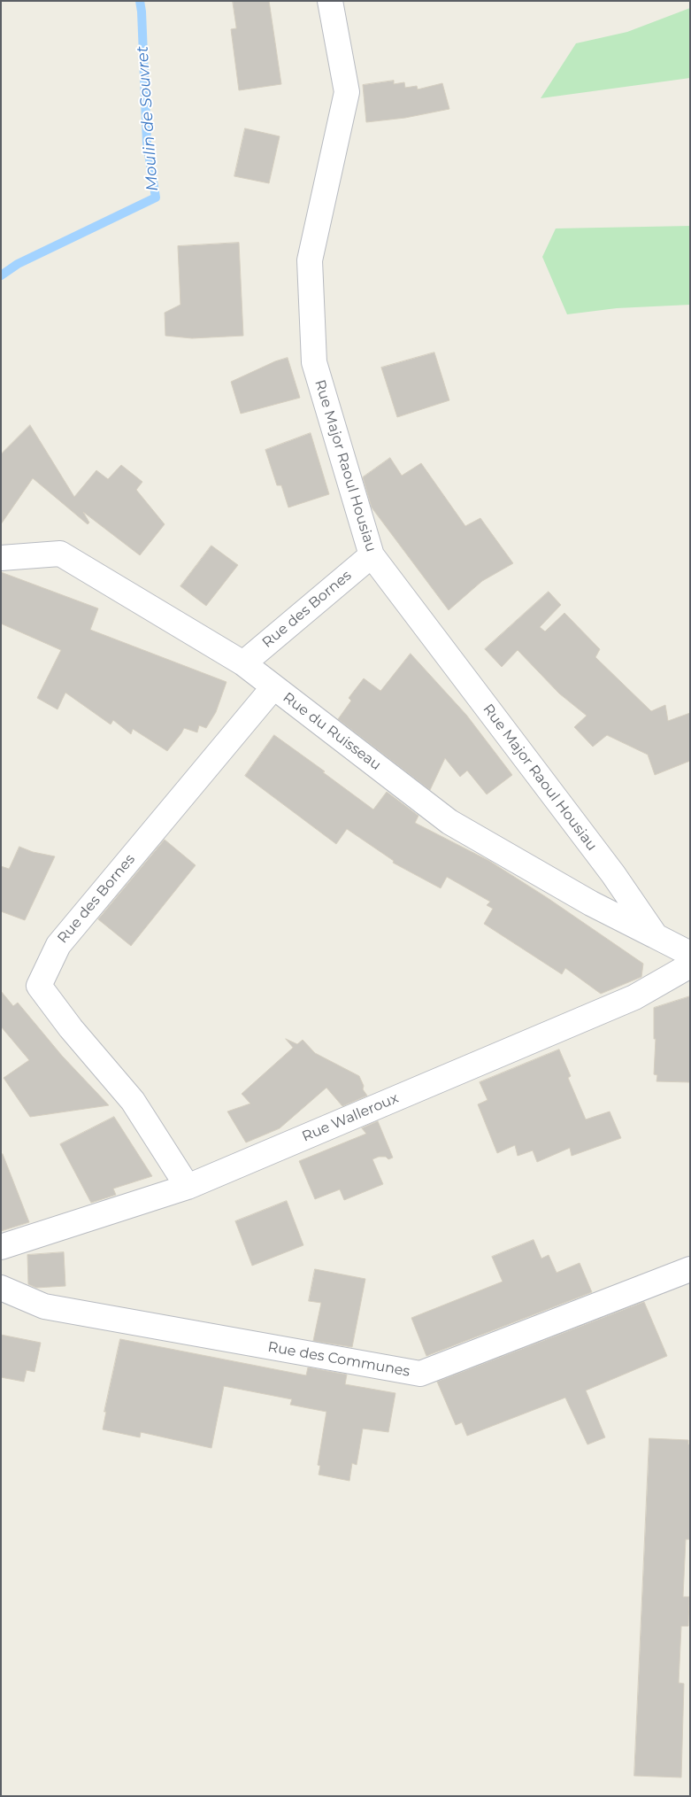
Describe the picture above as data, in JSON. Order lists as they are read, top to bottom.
{
  "streets": {
    "street": [
      "Rue Major Raoul Housiau",
      "Rue des Bornes",
      "Rue du Ruisseau",
      "Rue Walleroux",
      "Rue des Communes"
    ]
  },
  "crossings": [
    ["Rue Major Raoul Housiau", "Rue des Bornes"],
    ["Rue Major Raoul Housiau", "Rue du Ruisseau"],
    ["Rue des Bornes", "Rue du Ruisseau"],
    ["Rue des Bornes", "Rue Walleroux"]
  ],
  "water": ["Moulin de Souvret"]
}
